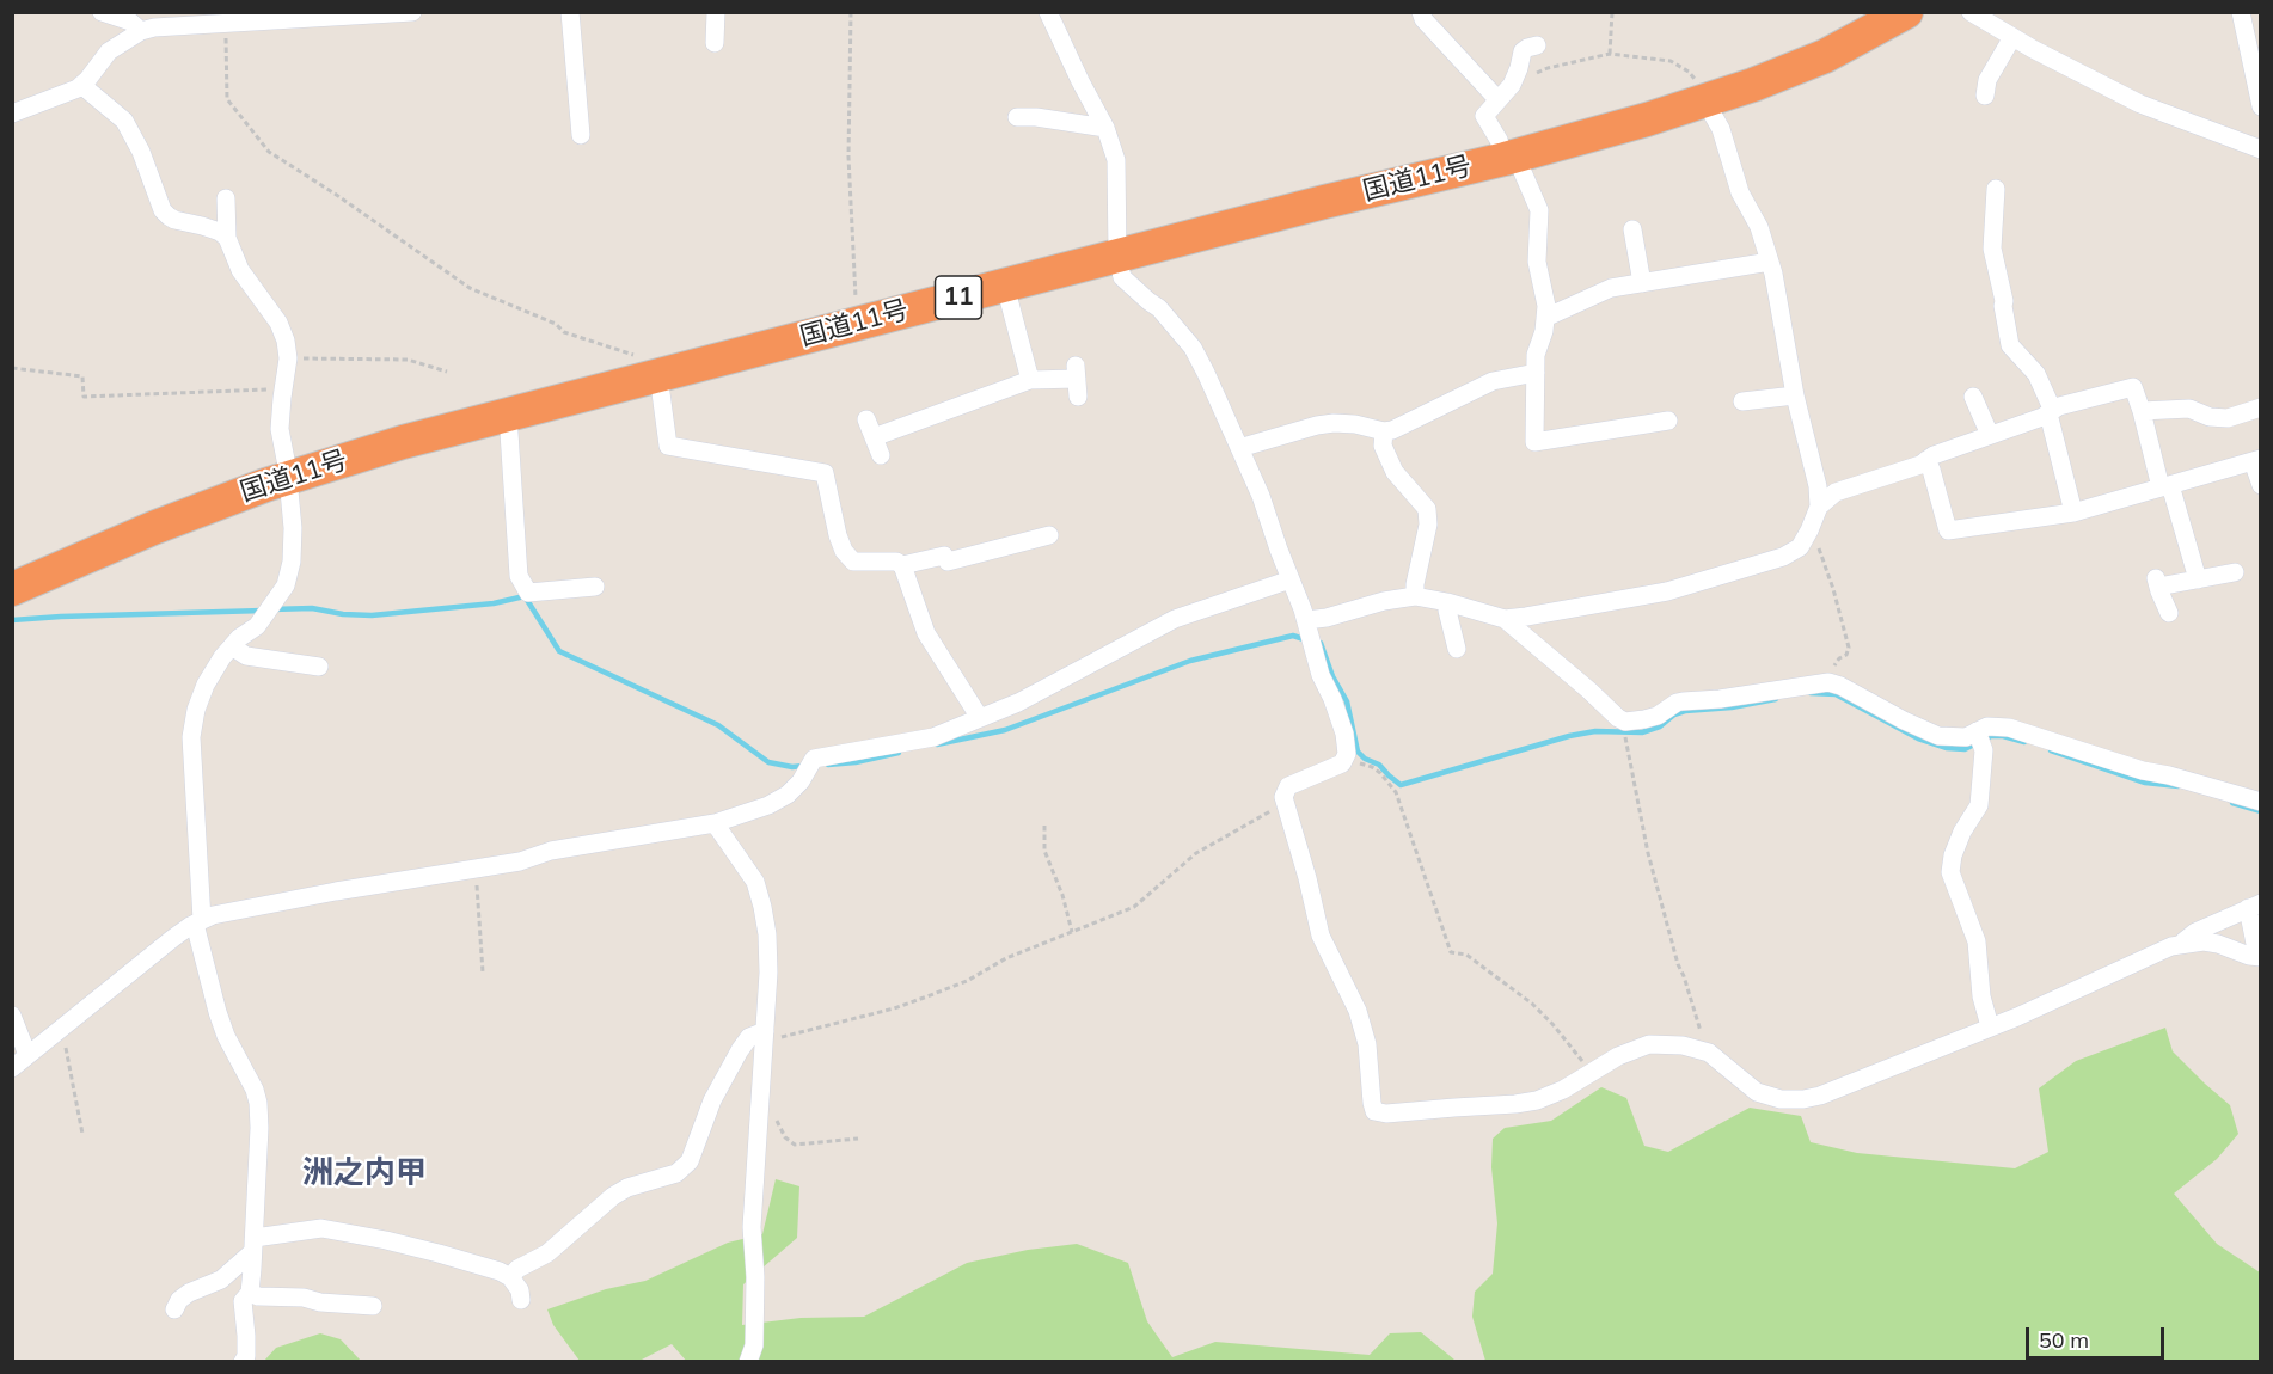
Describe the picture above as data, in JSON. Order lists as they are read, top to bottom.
{
  "streets": {
    "highway": ["国道11号", "11"]
  },
  "districts": ["洲之内甲"],
  "scale_bar": "50 m"
}
